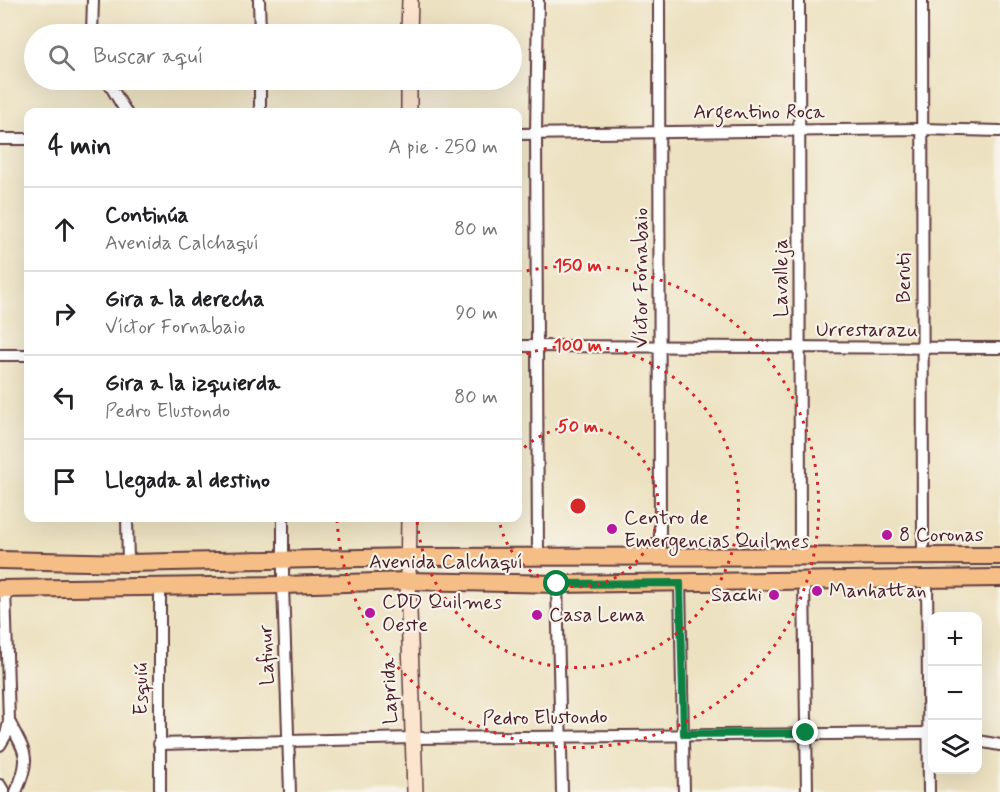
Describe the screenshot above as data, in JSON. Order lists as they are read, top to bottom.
{
  "streets": {
    "main road": ["Avenida Calchaquí"],
    "street": [
      "Argentino Roca",
      "Víctor Fornabaio",
      "Lavalleja",
      "Beruti",
      "Urrestarazu",
      "Lafinur",
      "Esquiú",
      "Laprida",
      "Pedro Elustondo"
    ]
  },
  "crossings": [
    ["Argentino Roca", "Víctor Fornabaio"],
    ["Argentino Roca", "Lavalleja"],
    ["Argentino Roca", "Beruti"],
    ["Víctor Fornabaio", "Urrestarazu"],
    ["Víctor Fornabaio", "Avenida Calchaquí"],
    ["Lavalleja", "Urrestarazu"],
    ["Lavalleja", "Avenida Calchaquí"],
    ["Beruti", "Urrestarazu"],
    ["Beruti", "Avenida Calchaquí"],
    ["Avenida Calchaquí", "Lafinur"],
    ["Avenida Calchaquí", "Esquiú"],
    ["Avenida Calchaquí", "Laprida"],
    ["Lafinur", "Pedro Elustondo"],
    ["Esquiú", "Pedro Elustondo"],
    ["Laprida", "Pedro Elustondo"]
  ],
  "places": [
    "Centro de Emergencias Quilmes",
    "8 Coronas",
    "Manhattan",
    "Sacchi",
    "CDD Quilmes Oeste",
    "Casa Lema"
  ],
  "page": {
    "search": "Buscar aquí",
    "heading": ["4 min", "A pie · 250 m"],
    "list": [
      ["Continúa", "Avenida Calchaquí", "80 m"],
      ["Gira a la derecha", "Víctor Fornabaio", "90 m"],
      ["Gira a la izquierda", "Pedro Elustondo", "80 m"],
      "Llegada al destino"
    ],
    "map_buttons": ["+", "−"]
  },
  "rings": ["150 m", "100 m", "50 m"]
}
